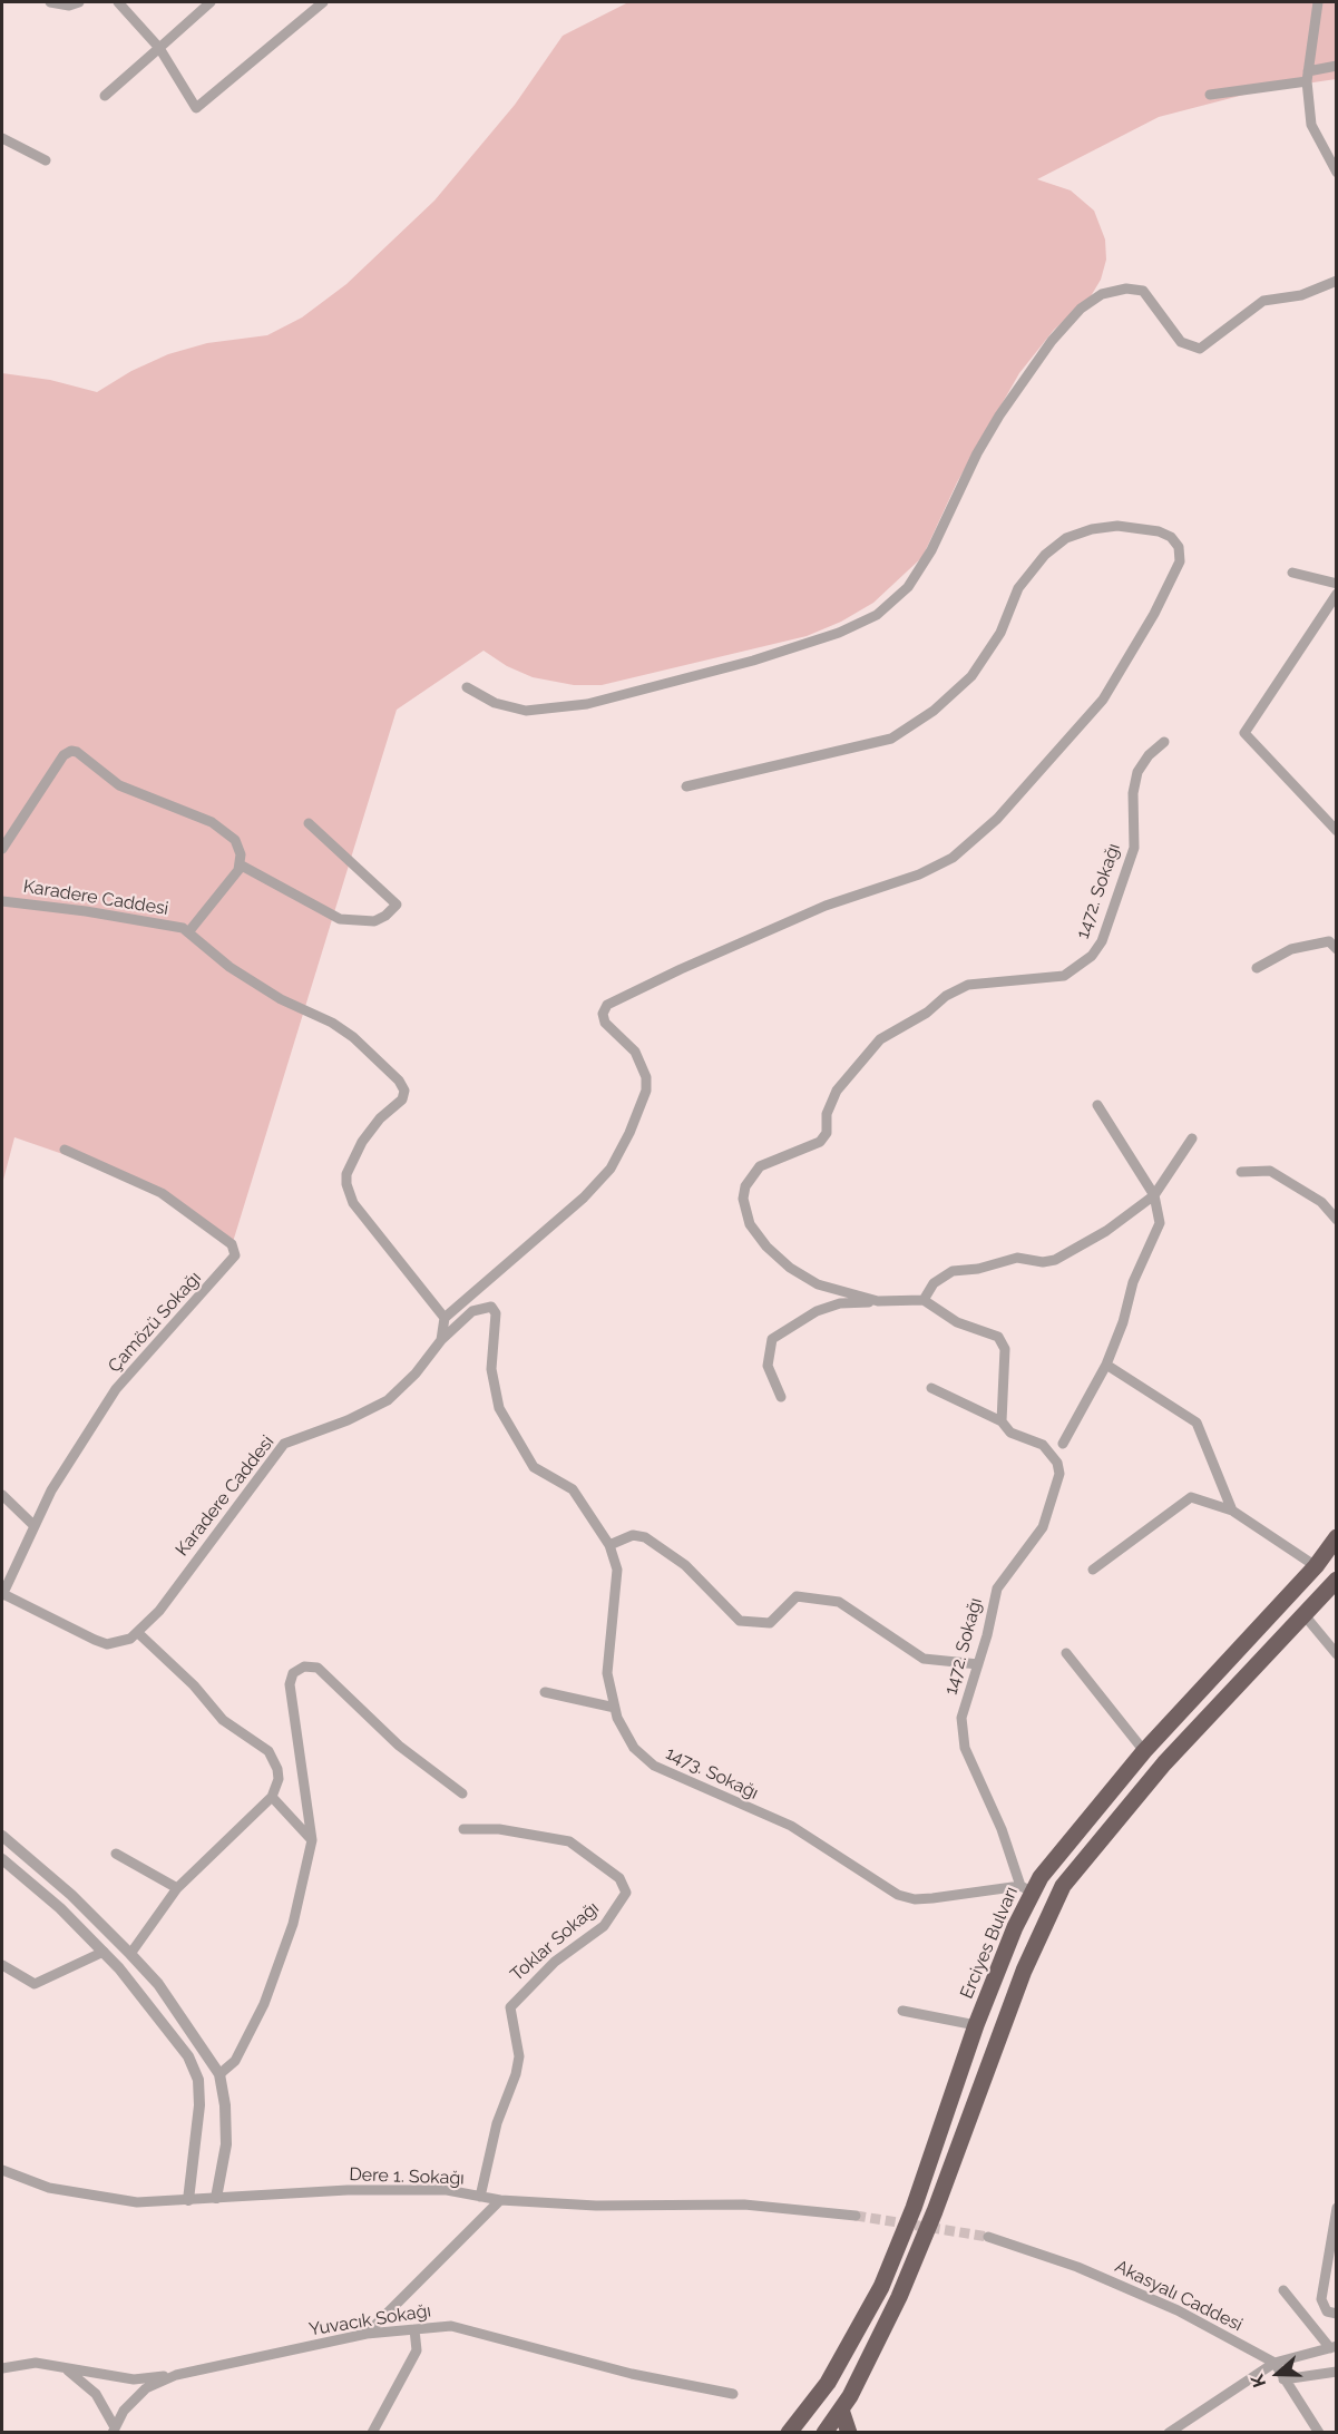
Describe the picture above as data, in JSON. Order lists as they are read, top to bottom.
{
  "streets": {
    "highway": ["Erciyes Bulvarı"],
    "street": [
      "1472. Sokağı",
      "Karadere Caddesi",
      "Çamözü Sokağı",
      "1473. Sokağı",
      "Toklar Sokağı",
      "Dere 1. Sokağı",
      "Akasyalı Caddesi",
      "Yuvacık Sokağı"
    ]
  },
  "crossings": [
    ["1472. Sokağı", "1473. Sokağı"],
    ["1472. Sokağı", "Erciyes Bulvarı"],
    ["Karadere Caddesi", "Çamözü Sokağı"],
    ["Karadere Caddesi", "1473. Sokağı"],
    ["1473. Sokağı", "Erciyes Bulvarı"],
    ["Toklar Sokağı", "Dere 1. Sokağı"]
  ],
  "north": "left"
}
